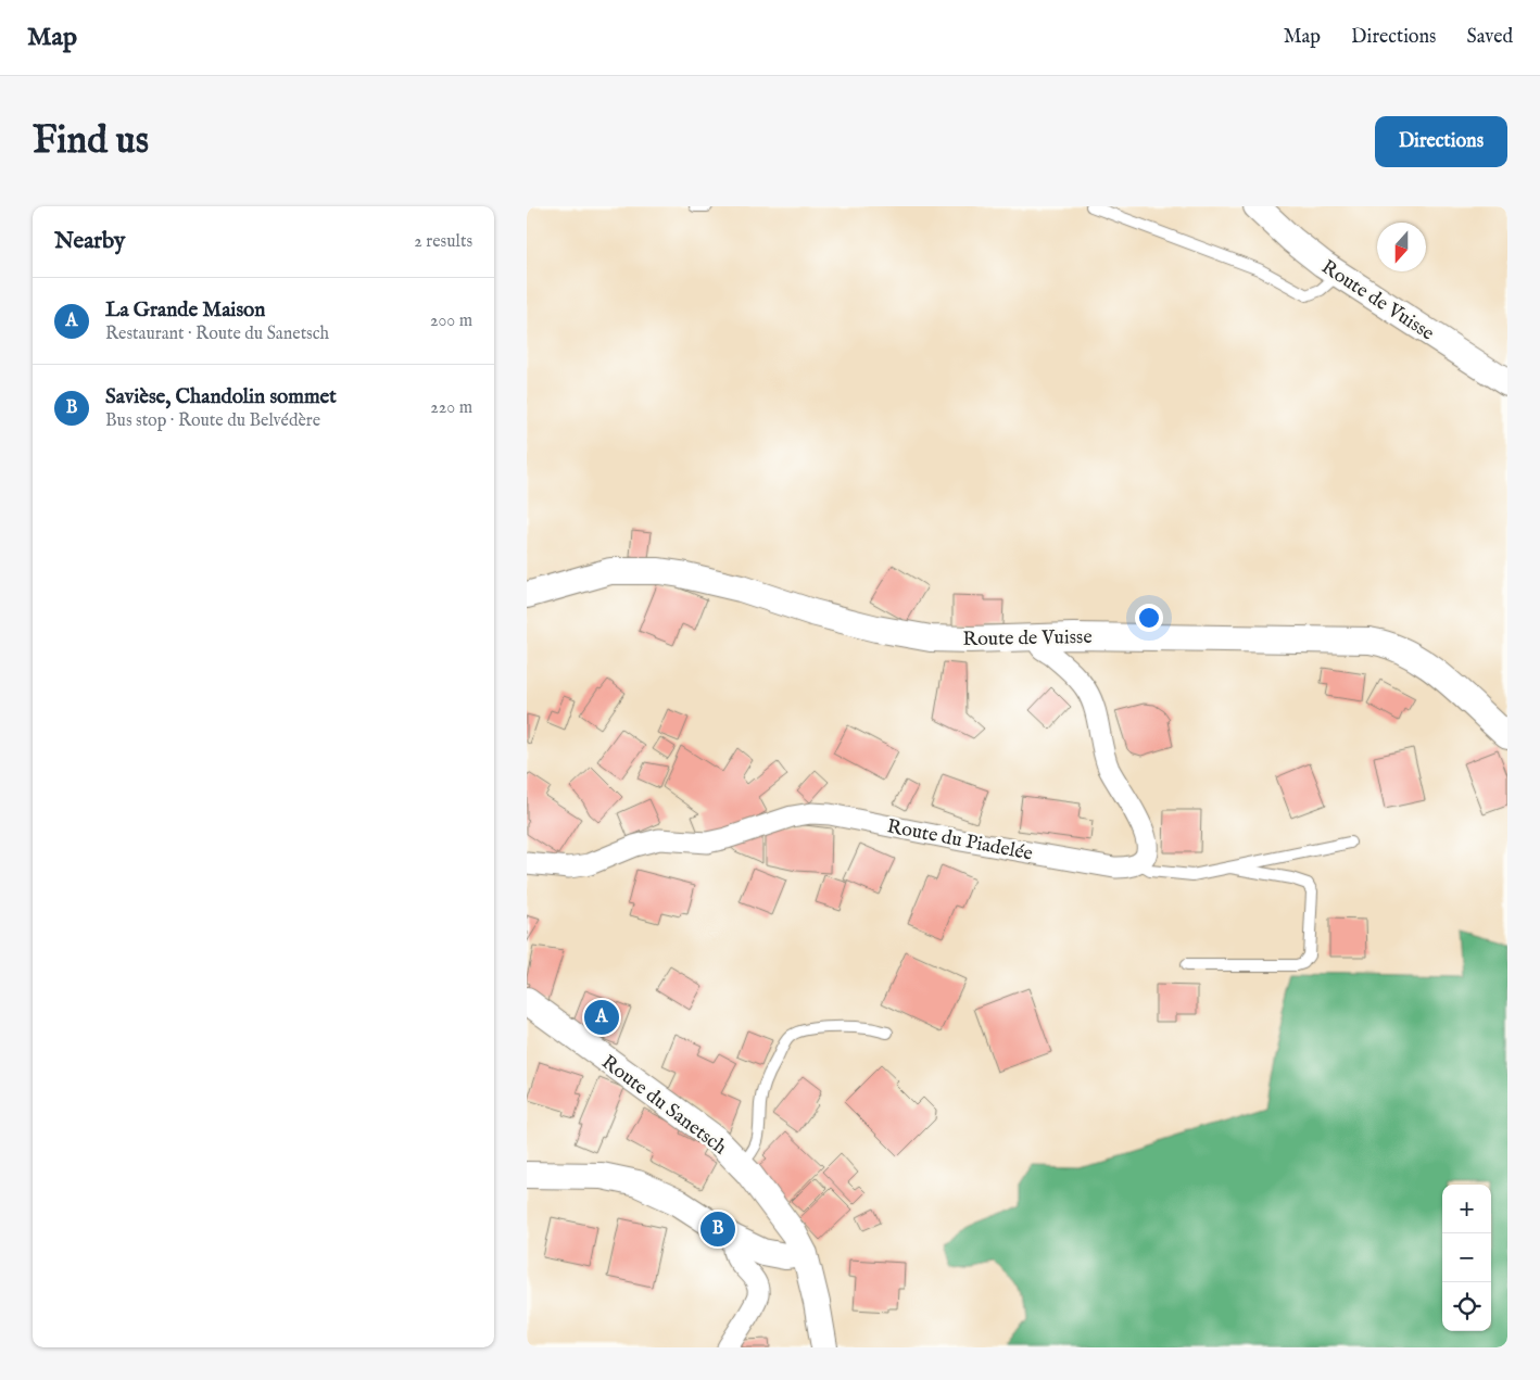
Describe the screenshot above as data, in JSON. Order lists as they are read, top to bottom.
{
  "streets": {
    "street": ["Route de Vuisse", "Route du Piadelée", "Route du Sanetsch"]
  },
  "north": "bottom",
  "page": {
    "header": "Map",
    "nav": ["Map", "Directions", "Saved"],
    "buttons": "Directions",
    "title": "Find us",
    "heading": ["Nearby", "2 results"],
    "list": [
      {
        "mark": "A",
        "name": "La Grande Maison",
        "note": "Restaurant · Route du Sanetsch",
        "value": "200 m"
      },
      {
        "mark": "B",
        "name": "Savièse, Chandolin sommet",
        "note": "Bus stop · Route du Belvédère",
        "value": "220 m"
      }
    ],
    "pins": ["A", "B"],
    "map_buttons": ["+", "−"]
  }
}
